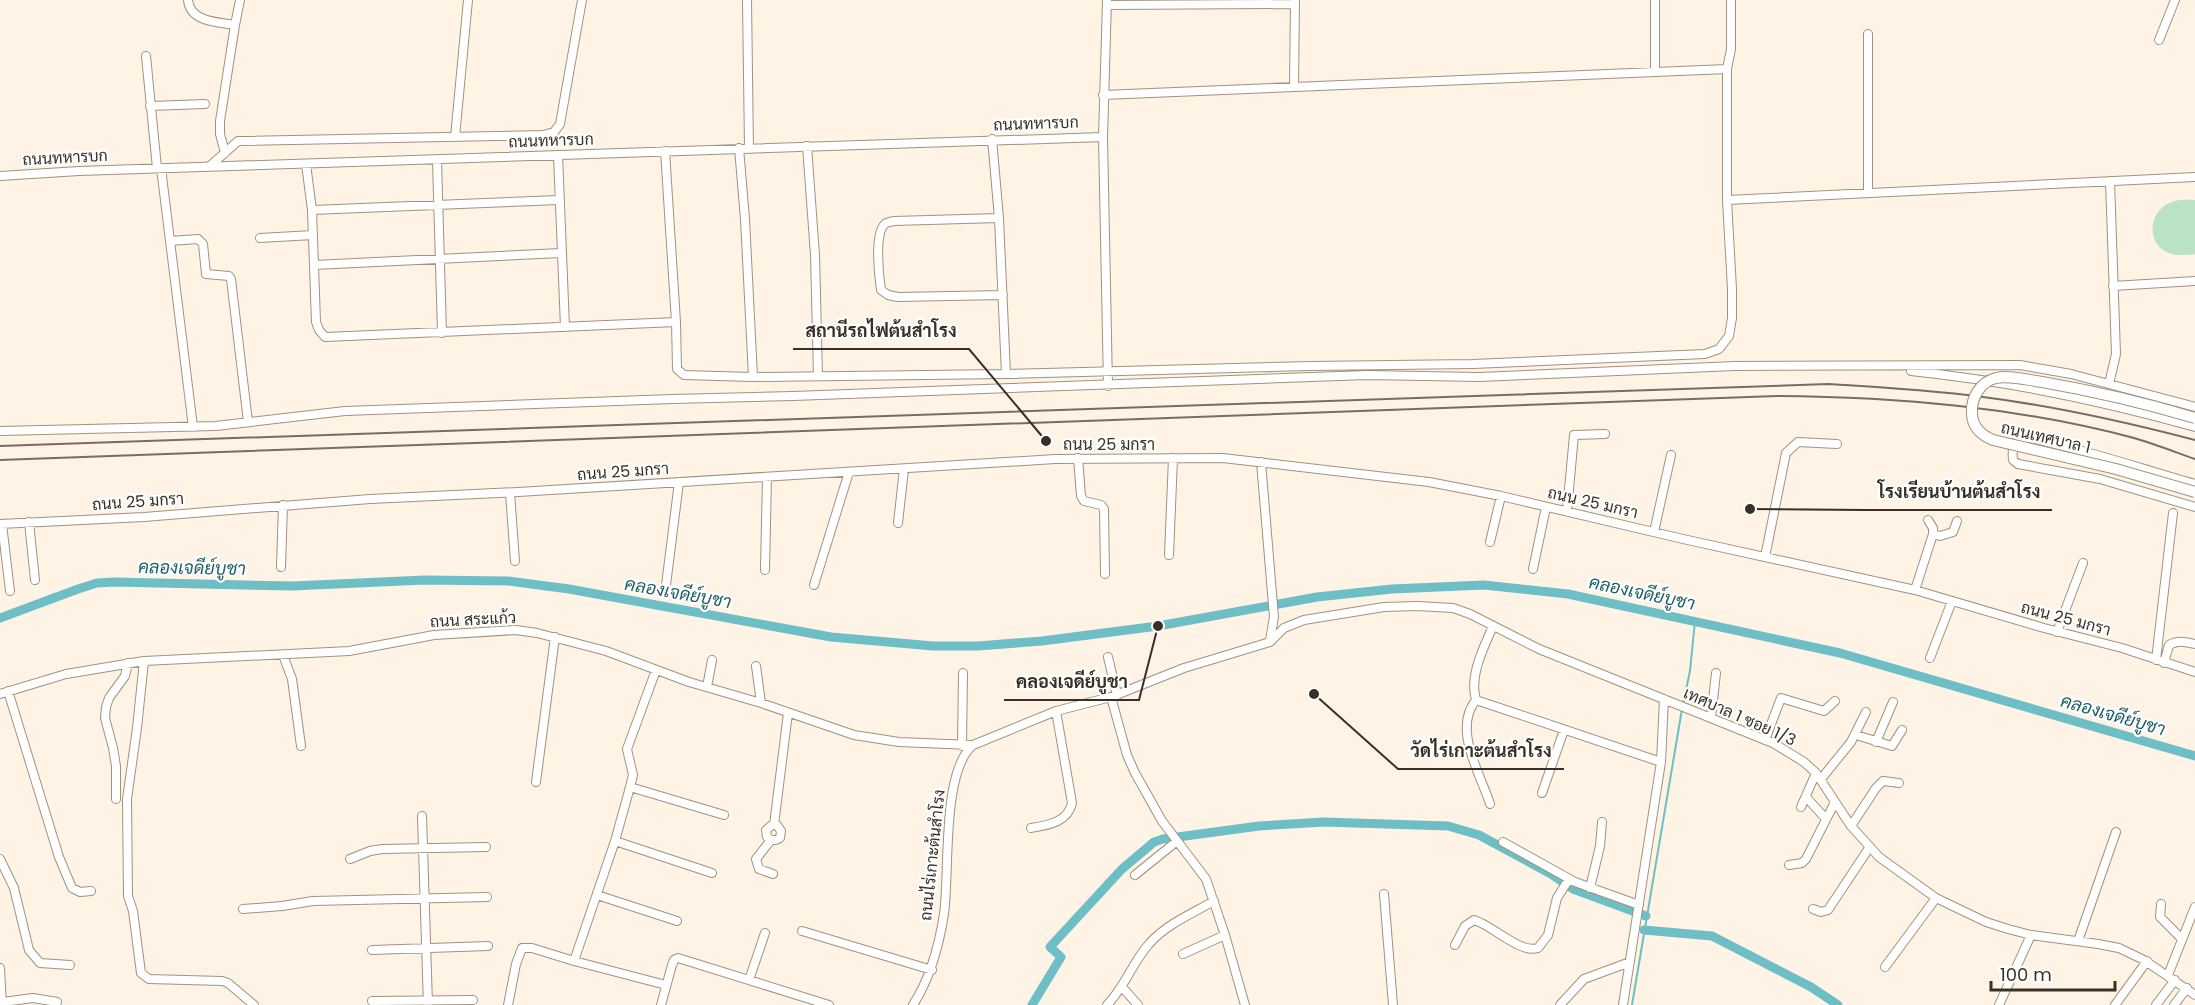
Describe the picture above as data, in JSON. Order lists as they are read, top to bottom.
{
  "streets": {
    "street": [
      "ถนนทหารบก",
      "ถนนเทศบาล 1",
      "ถนน 25 มกรา",
      "ถนน สระแก้ว",
      "เทศบาล 1 ซอย 1/3",
      "ถนนไร่เกาะต้นสำโรง"
    ]
  },
  "crossings": [
    ["ถนน สระแก้ว", "เทศบาล 1 ซอย 1/3"],
    ["ถนน สระแก้ว", "ถนนไร่เกาะต้นสำโรง"]
  ],
  "water": ["คลองเจดีย์บูชา"],
  "places": [
    "สถานีรถไฟต้นสำโรง",
    "โรงเรียนบ้านต้นสำโรง",
    "คลองเจดีย์บูชา",
    "วัดไร่เกาะต้นสำโรง"
  ],
  "scale_bar": "100 m"
}
